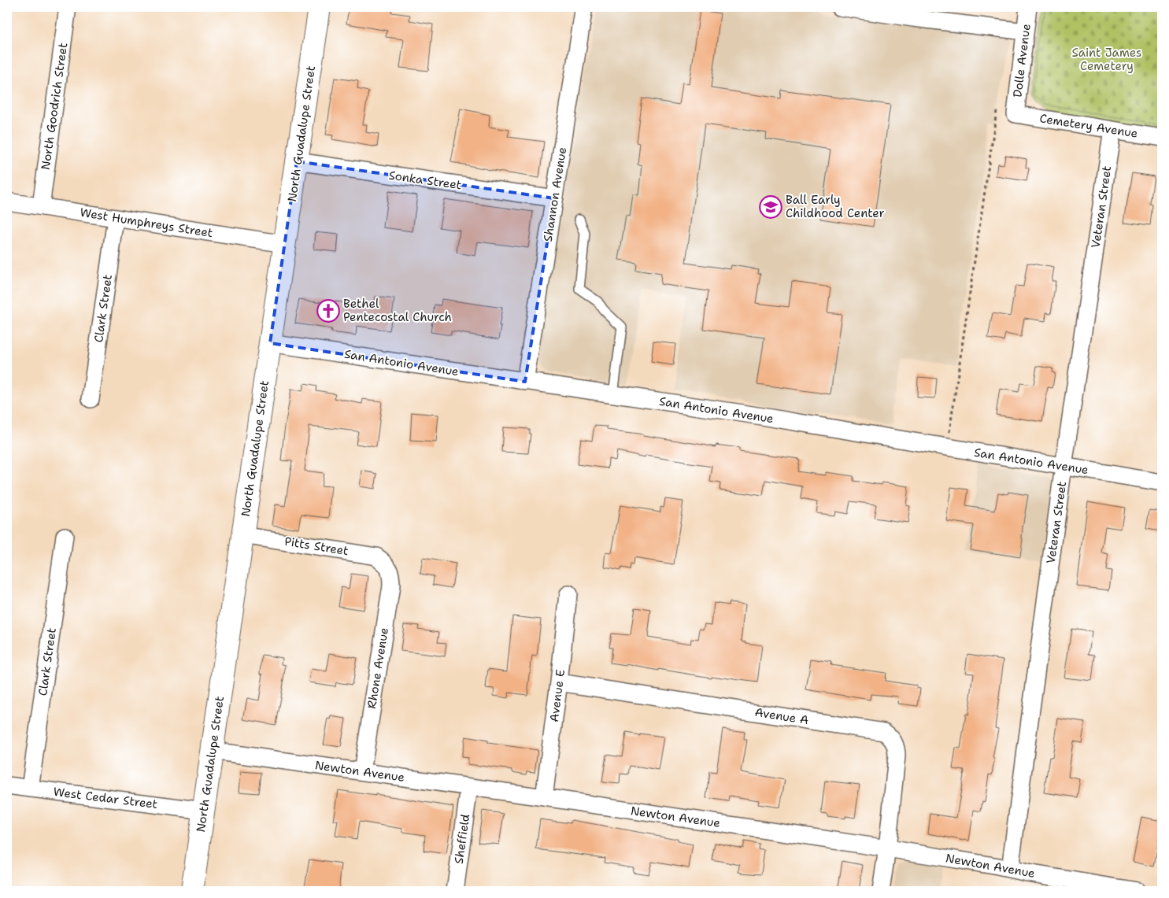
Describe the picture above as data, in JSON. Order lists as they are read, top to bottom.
{
  "streets": {
    "street": [
      "Dolle Avenue",
      "North Goodrich Street",
      "Cemetery Avenue",
      "North Guadalupe Street",
      "Sonka Street",
      "Shannon Avenue",
      "Veteran Street",
      "West Humphreys Street",
      "Clark Street",
      "San Antonio Avenue",
      "Pitts Street",
      "Rhone Avenue",
      "Avenue E",
      "Avenue A",
      "Newton Avenue",
      "West Cedar Street",
      "Sheffield"
    ]
  },
  "crossings": [
    ["Dolle Avenue", "Cemetery Avenue"],
    ["North Goodrich Street", "West Humphreys Street"],
    ["Cemetery Avenue", "Veteran Street"],
    ["North Guadalupe Street", "Sonka Street"],
    ["North Guadalupe Street", "West Humphreys Street"],
    ["North Guadalupe Street", "San Antonio Avenue"],
    ["North Guadalupe Street", "Pitts Street"],
    ["North Guadalupe Street", "Newton Avenue"],
    ["North Guadalupe Street", "West Cedar Street"],
    ["Sonka Street", "Shannon Avenue"],
    ["Shannon Avenue", "San Antonio Avenue"],
    ["Veteran Street", "San Antonio Avenue"],
    ["Veteran Street", "Newton Avenue"],
    ["West Humphreys Street", "Clark Street"],
    ["Clark Street", "West Cedar Street"],
    ["Pitts Street", "Rhone Avenue"],
    ["Rhone Avenue", "Newton Avenue"],
    ["Avenue E", "Avenue A"],
    ["Avenue E", "Newton Avenue"],
    ["Avenue A", "Newton Avenue"],
    ["Newton Avenue", "Sheffield"]
  ],
  "parks": ["Saint James Cemetery"],
  "places": {
    "school or university": ["Ball Early Childhood Center"],
    "church": ["Bethel Pentecostal Church"]
  }
}
